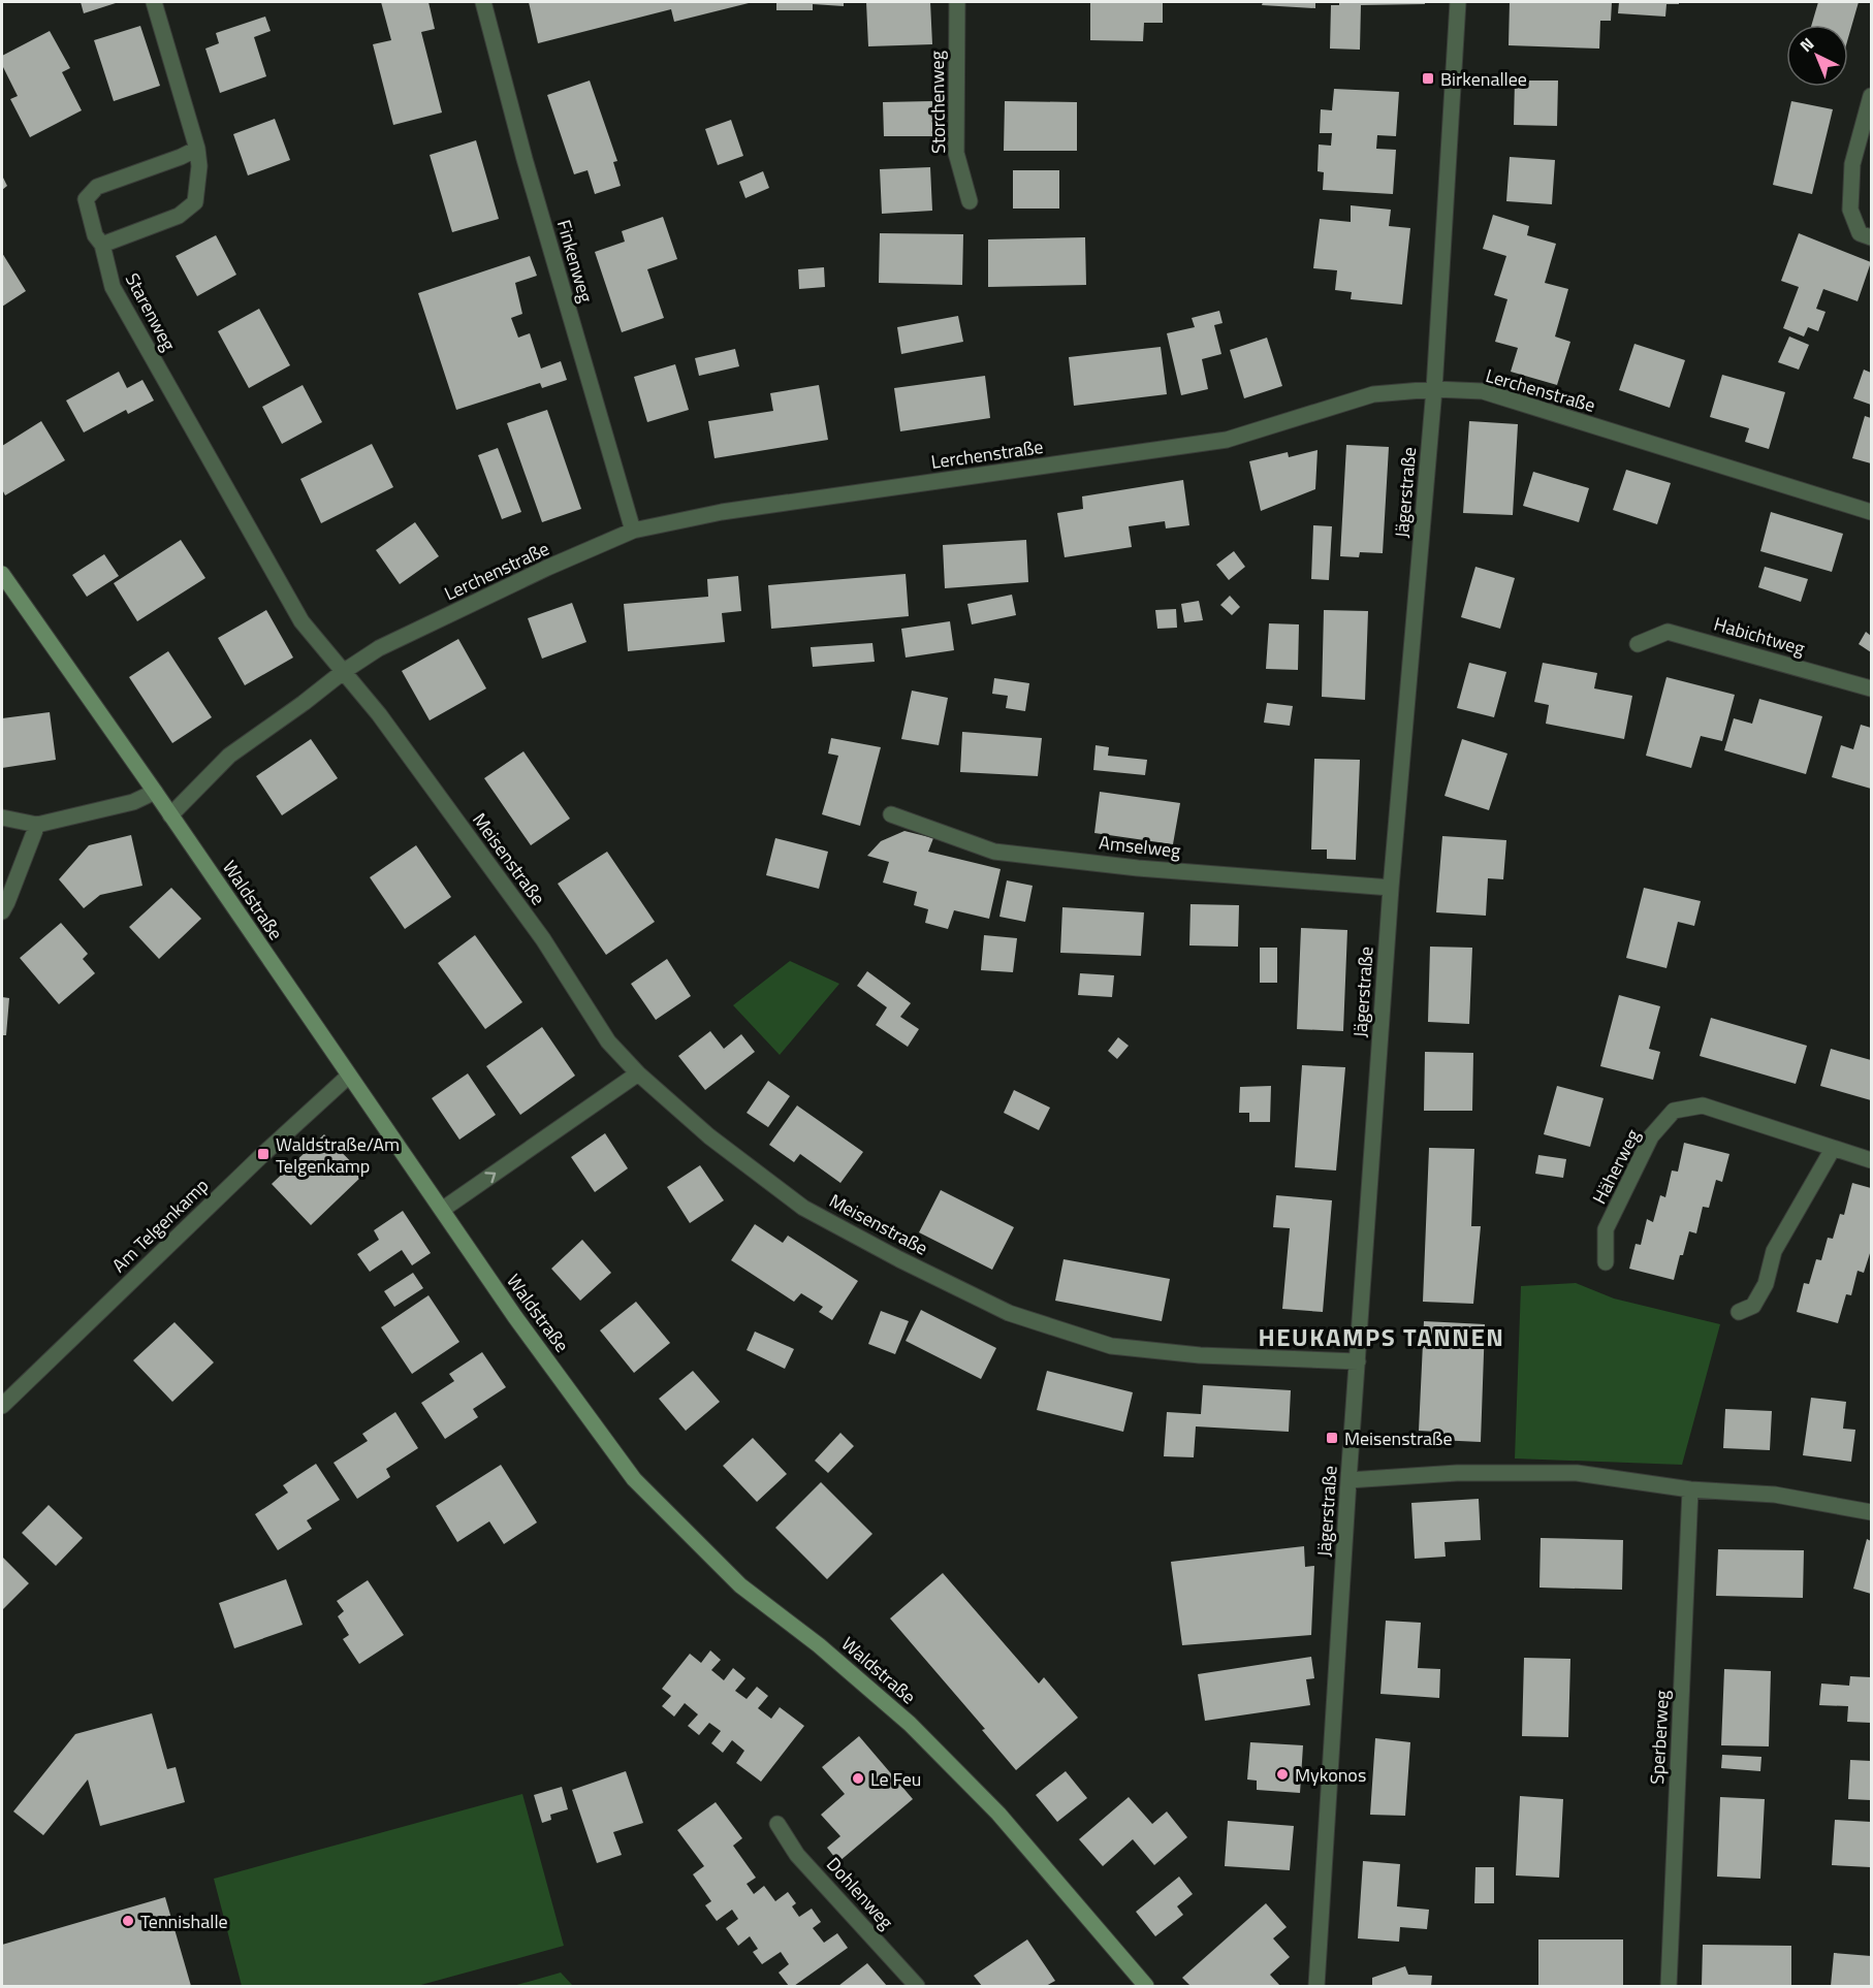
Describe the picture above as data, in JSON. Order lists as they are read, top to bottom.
{
  "streets": {
    "street": [
      "Storchenweg",
      "Finkenweg",
      "Starenweg",
      "Lerchenstraße",
      "Jägerstraße",
      "Habichtweg",
      "Amselweg",
      "Meisenstraße",
      "Waldstraße",
      "Häherweg",
      "Am Telgenkamp",
      "Sperberweg",
      "Dohlenweg"
    ]
  },
  "crossings": [
    ["Finkenweg", "Lerchenstraße"],
    ["Starenweg", "Lerchenstraße"],
    ["Starenweg", "Meisenstraße"],
    ["Lerchenstraße", "Jägerstraße"],
    ["Lerchenstraße", "Meisenstraße"],
    ["Lerchenstraße", "Waldstraße"],
    ["Jägerstraße", "Amselweg"],
    ["Jägerstraße", "Meisenstraße"],
    ["Waldstraße", "Am Telgenkamp"]
  ],
  "districts": ["HEUKAMPS TANNEN"],
  "places": {
    "transit": ["Birkenallee", "Waldstraße/Am Telgenkamp", "Meisenstraße"],
    "other": ["Mykonos", "Le Feu", "Tennishalle"]
  },
  "north": "top left"
}
